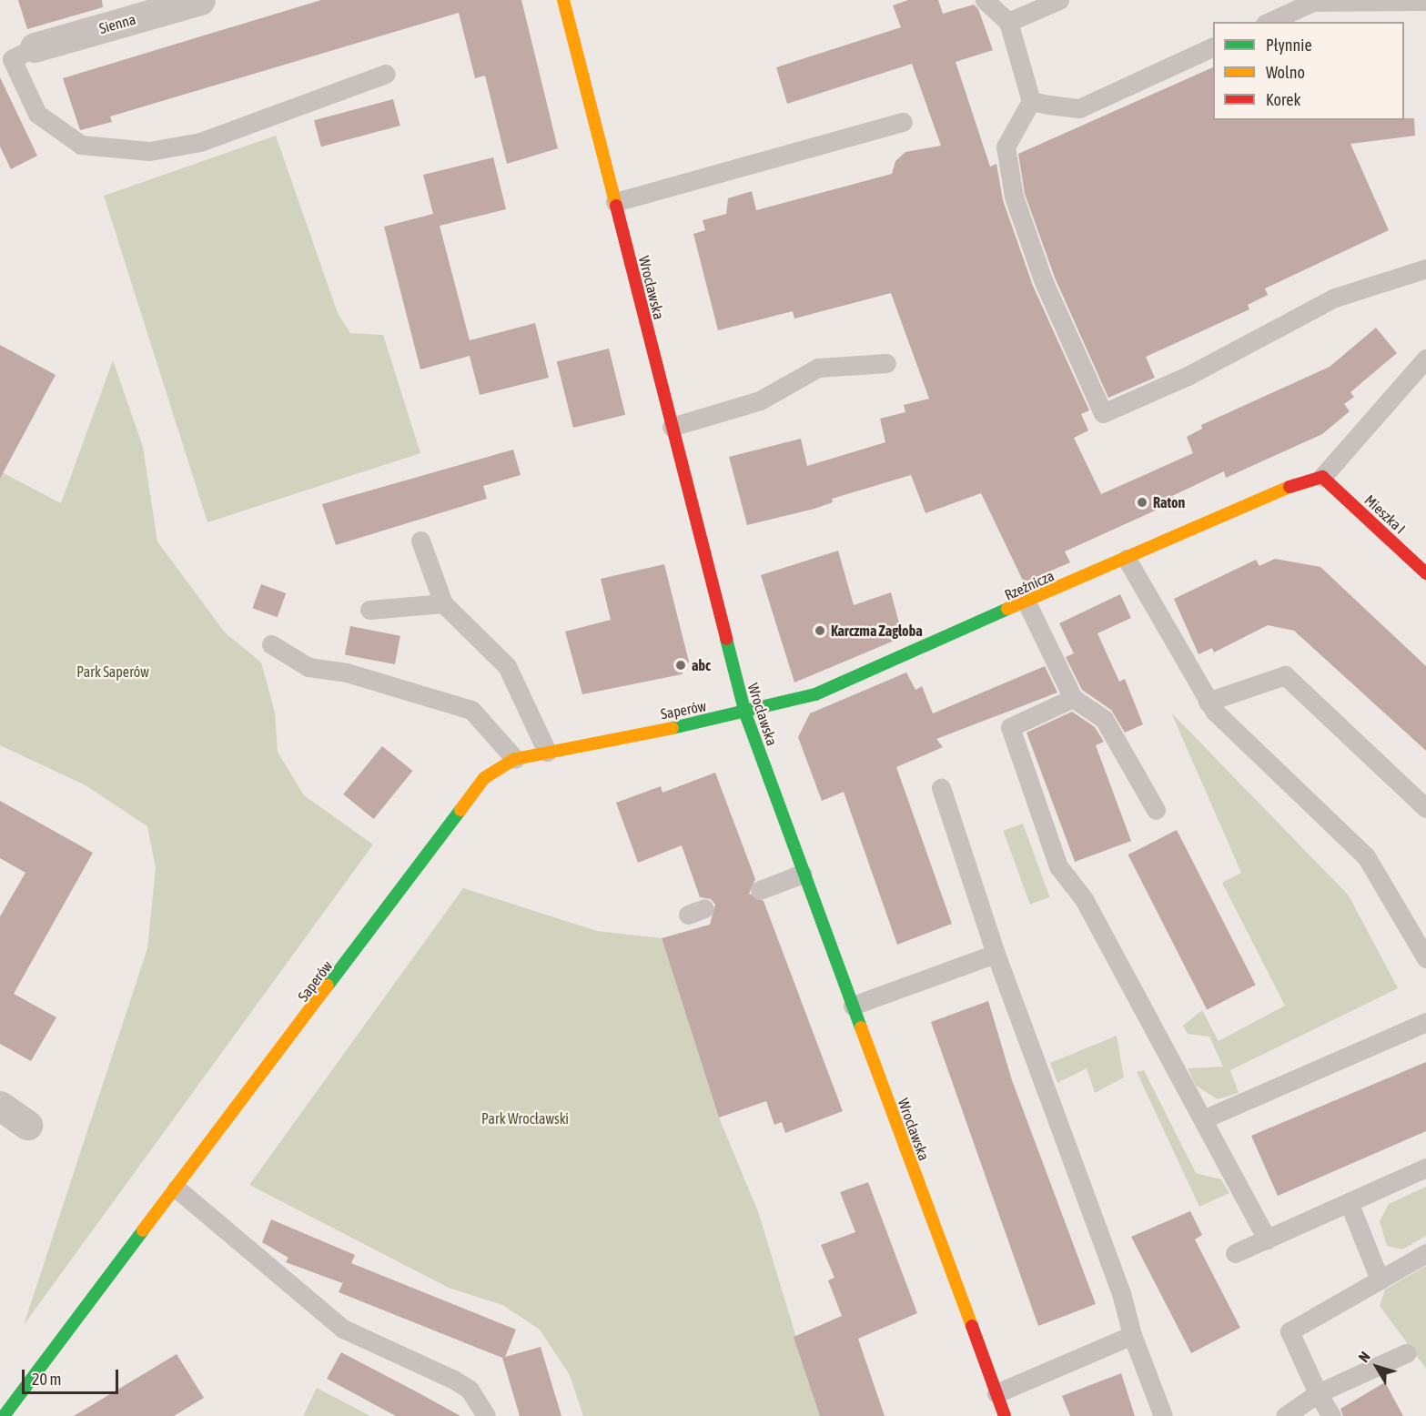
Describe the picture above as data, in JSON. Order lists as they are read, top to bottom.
{
  "streets": {
    "street": [
      "Sienna",
      "Wrocławska",
      "Mieszka I",
      "Rzeźnicza",
      "Saperów"
    ]
  },
  "crossings": [
    ["Wrocławska", "Rzeźnicza"],
    ["Wrocławska", "Saperów"],
    ["Mieszka I", "Rzeźnicza"],
    ["Rzeźnicza", "Saperów"]
  ],
  "parks": ["Park Saperów", "Park Wrocławski"],
  "places": ["Raton", "Karczma Zagłoba", "abc"],
  "legend": ["Płynnie", "Wolno", "Korek"],
  "scale_bar": "20 m",
  "north": "top left"
}
